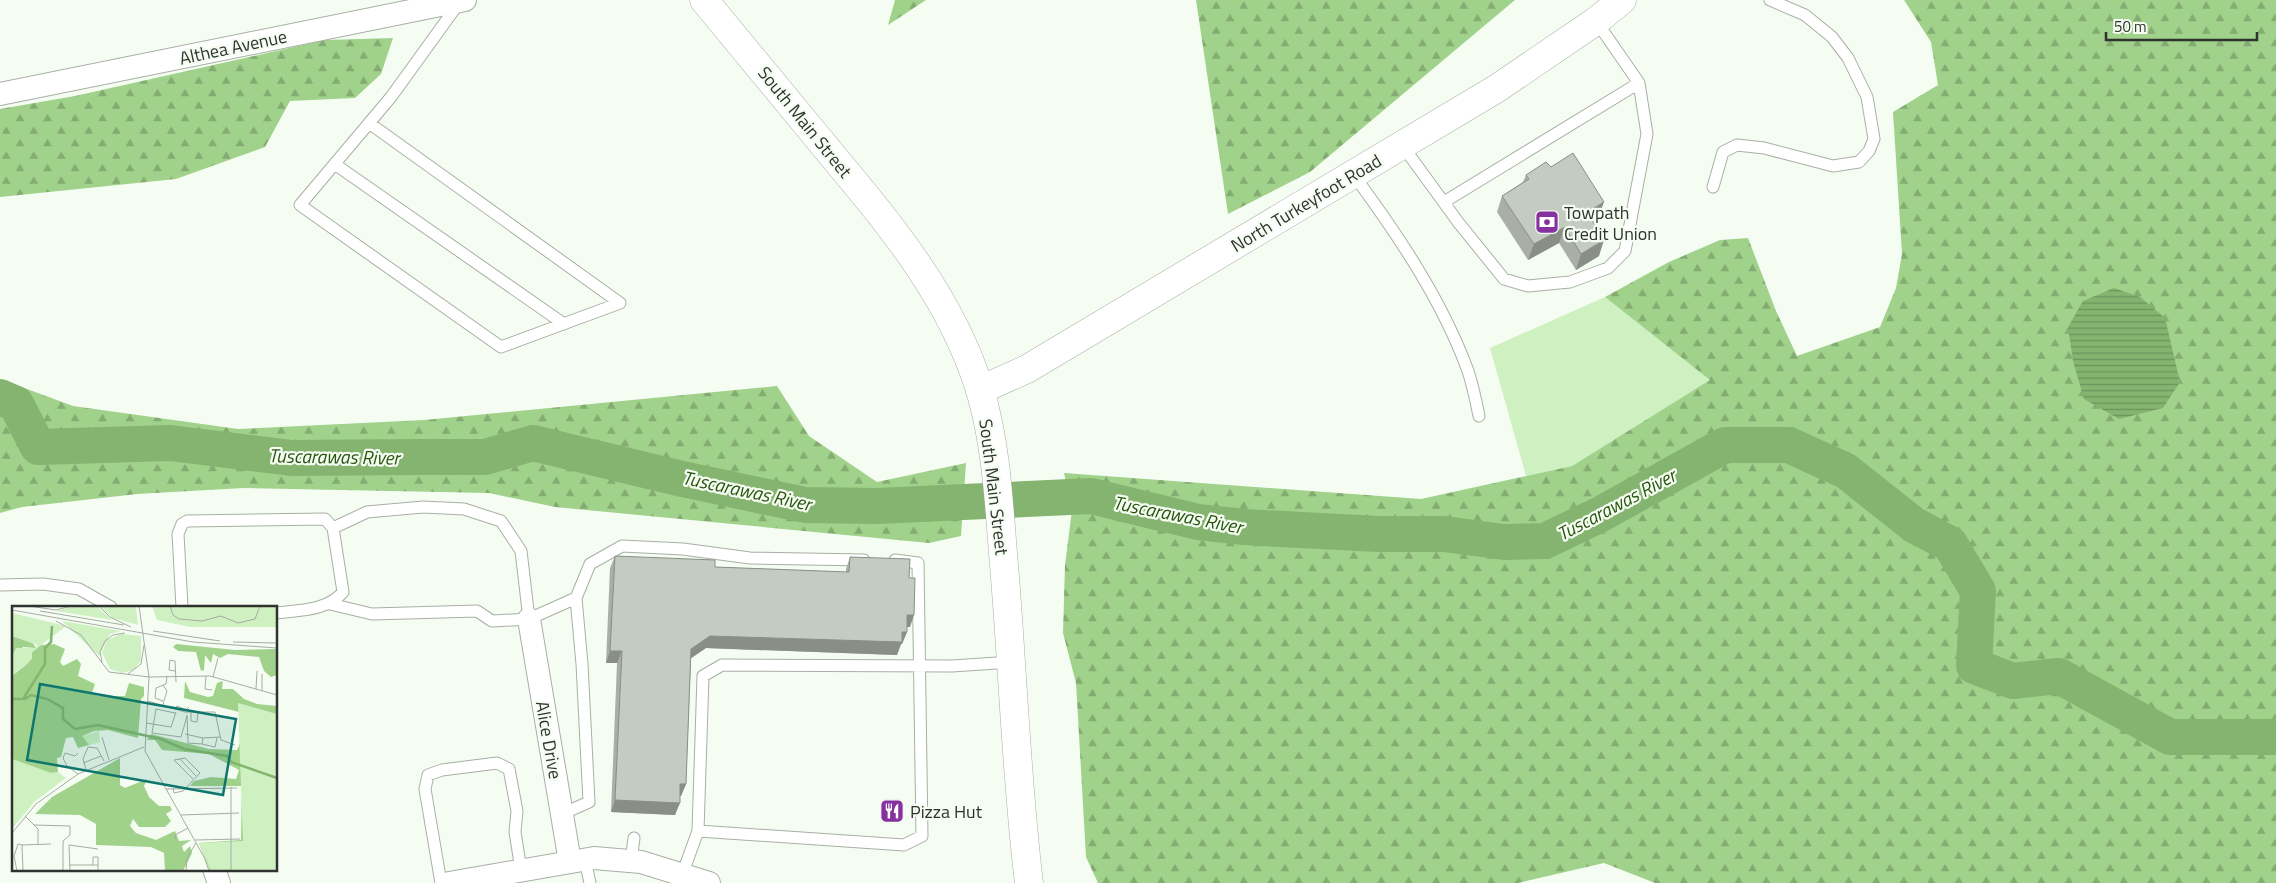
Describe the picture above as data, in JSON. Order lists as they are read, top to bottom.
{
  "streets": {
    "main road": ["South Main Street", "North Turkeyfoot Road"],
    "street": ["Althea Avenue", "Alice Drive"]
  },
  "crossings": [
    ["South Main Street", "North Turkeyfoot Road"]
  ],
  "water": ["Tuscarawas River"],
  "places": {
    "bank": ["Towpath Credit Union"],
    "restaurant": ["Pizza Hut"]
  },
  "scale_bar": "50 m"
}
